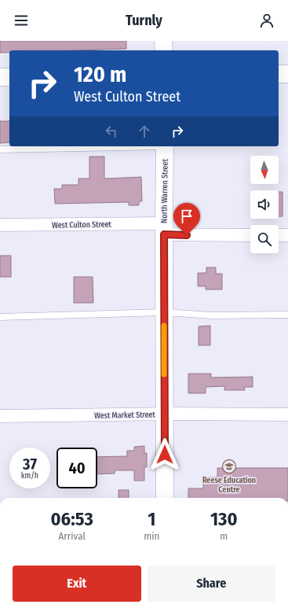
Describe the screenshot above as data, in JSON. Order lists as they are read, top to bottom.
{
  "streets": {
    "street": ["North Warren Street", "West Culton Street", "West Market Street"]
  },
  "crossings": [
    ["North Warren Street", "West Culton Street"],
    ["North Warren Street", "West Market Street"]
  ],
  "places": {
    "school or university": ["Reese Education Centre"]
  },
  "north": "bottom",
  "page": {
    "header": "Turnly",
    "turn": ["120 m", "West Culton Street"],
    "speed": "37 km/h",
    "limit": "40",
    "eta": [
      "06:53",
      "Arrival",
      "1",
      "min",
      "130",
      "m"
    ],
    "buttons": ["Exit", "Share"]
  }
}
